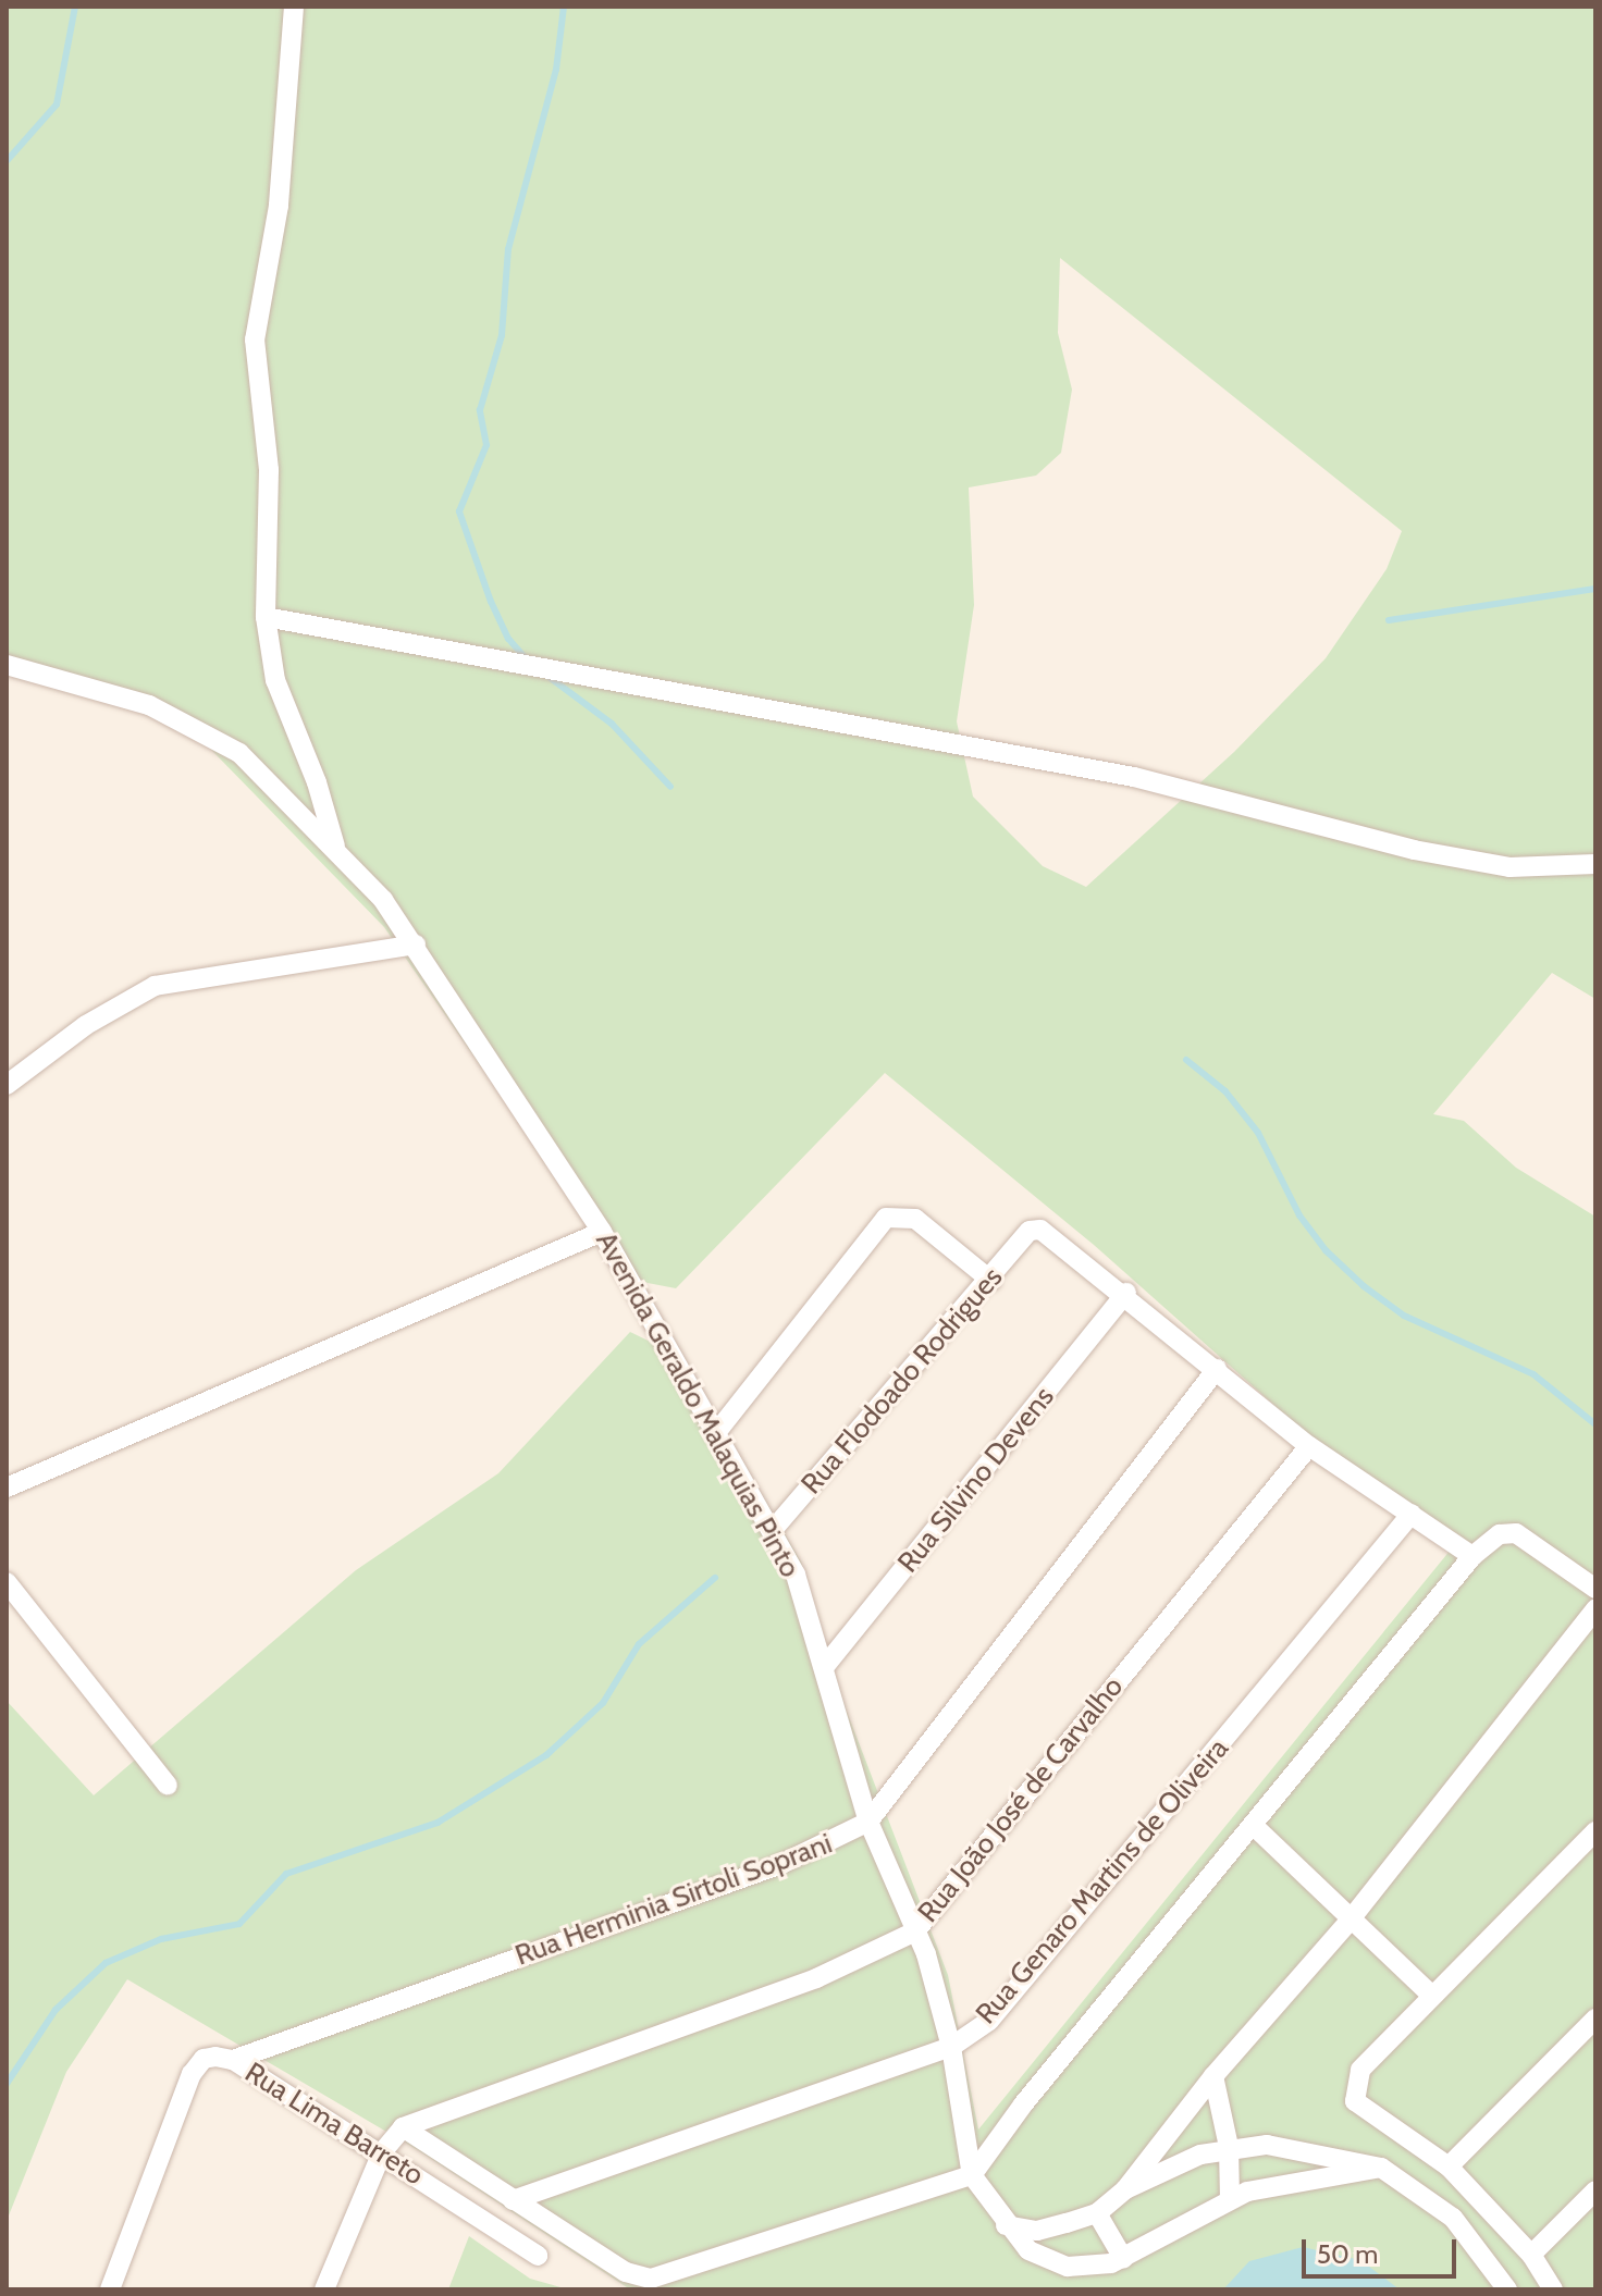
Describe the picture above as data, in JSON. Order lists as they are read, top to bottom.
{
  "streets": {
    "street": [
      "Rua Flodoado Rodrigues",
      "Avenida Geraldo Malaquias Pinto",
      "Rua Silvino Devens",
      "Rua João José de Carvalho",
      "Rua Genaro Martins de Oliveira",
      "Rua Herminia Sirtoli Soprani",
      "Rua Lima Barreto"
    ]
  },
  "crossings": [
    ["Rua Flodoado Rodrigues", "Avenida Geraldo Malaquias Pinto"],
    ["Rua Flodoado Rodrigues", "Rua Silvino Devens"],
    ["Avenida Geraldo Malaquias Pinto", "Rua Silvino Devens"],
    ["Avenida Geraldo Malaquias Pinto", "Rua João José de Carvalho"],
    ["Avenida Geraldo Malaquias Pinto", "Rua Genaro Martins de Oliveira"],
    ["Avenida Geraldo Malaquias Pinto", "Rua Herminia Sirtoli Soprani"],
    ["Avenida Geraldo Malaquias Pinto", "Rua Lima Barreto"],
    ["Rua João José de Carvalho", "Rua Lima Barreto"],
    ["Rua Genaro Martins de Oliveira", "Rua Lima Barreto"],
    ["Rua Herminia Sirtoli Soprani", "Rua Lima Barreto"]
  ],
  "scale_bar": "50 m"
}
